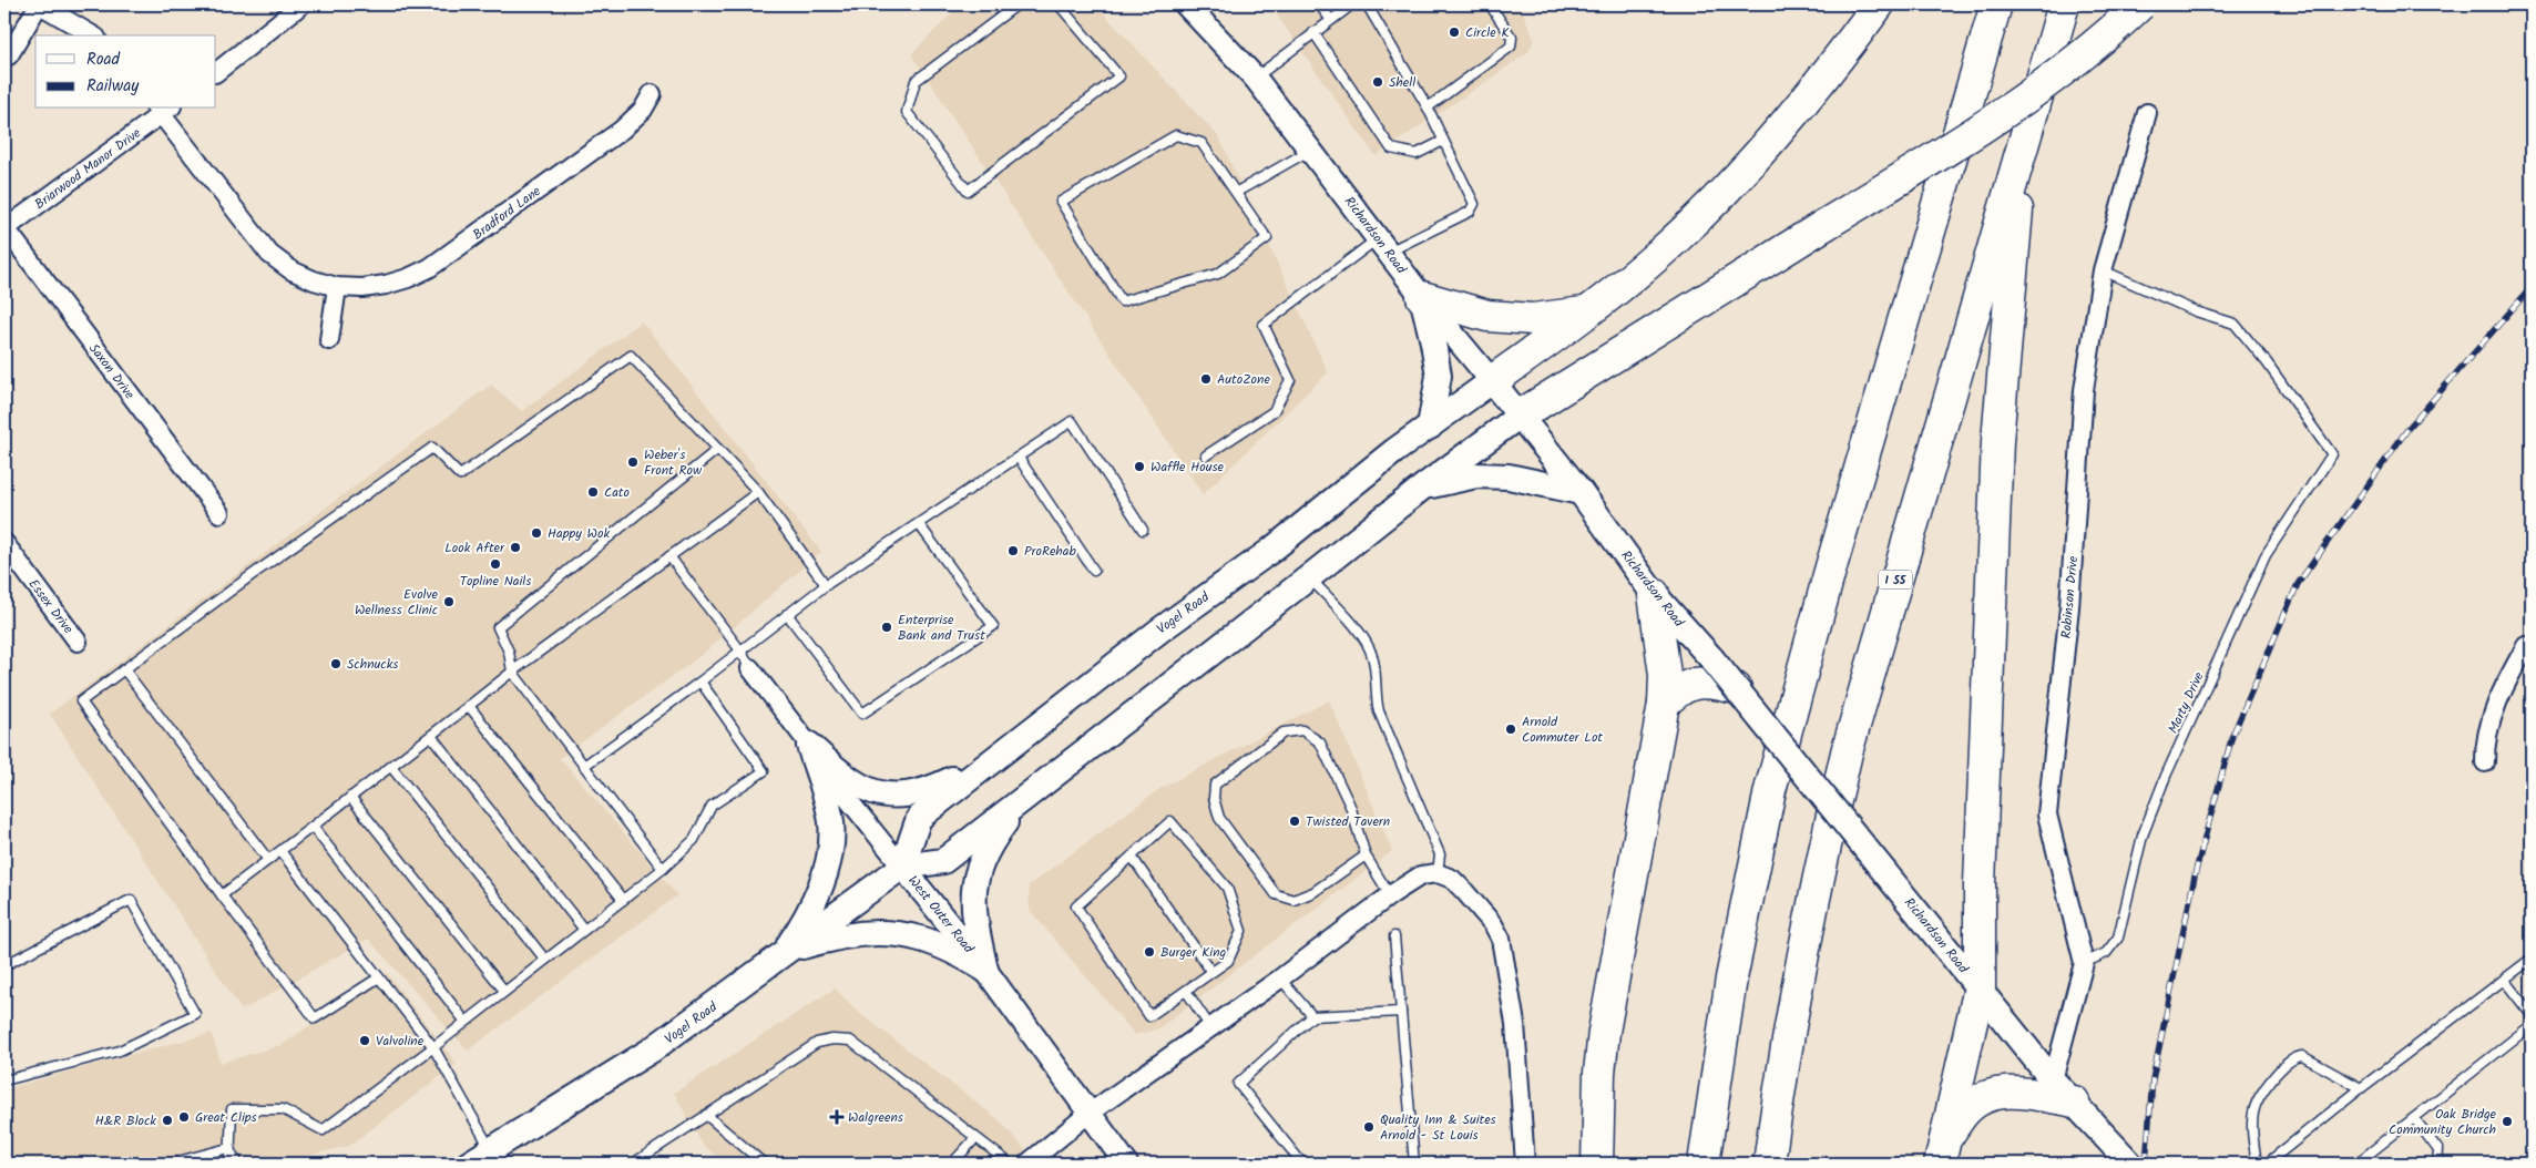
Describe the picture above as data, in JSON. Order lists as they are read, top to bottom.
{
  "streets": {
    "highway": ["I 55"],
    "main road": ["Richardson Road", "Vogel Road"],
    "street": [
      "Briarwood Manor Drive",
      "Bradford Lane",
      "Saxon Drive",
      "Robinson Drive",
      "Essex Drive",
      "West Outer Road"
    ],
    "lane": ["Marty Drive"]
  },
  "crossings": [
    ["Briarwood Manor Drive", "Bradford Lane"],
    ["Briarwood Manor Drive", "Saxon Drive"],
    ["Richardson Road", "Robinson Drive"],
    ["Richardson Road", "Vogel Road"],
    ["Robinson Drive", "Marty Drive"],
    ["Vogel Road", "West Outer Road"]
  ],
  "places": {
    "other": [
      "Circle K",
      "Shell",
      "AutoZone",
      "Weber's Front Row",
      "Waffle House",
      "Cato",
      "Happy Wok",
      "Look After",
      "ProRehab",
      "Topline Nails",
      "Evolve Wellness Clinic",
      "Enterprise Bank and Trust",
      "Schnucks",
      "Arnold Commuter Lot",
      "Twisted Tavern",
      "Burger King",
      "Valvoline",
      "Great Clips",
      "H&R Block",
      "Oak Bridge Community Church",
      "Quality Inn & Suites Arnold - St Louis"
    ],
    "health": ["Walgreens"]
  },
  "legend": ["Road", "Railway"]
}
